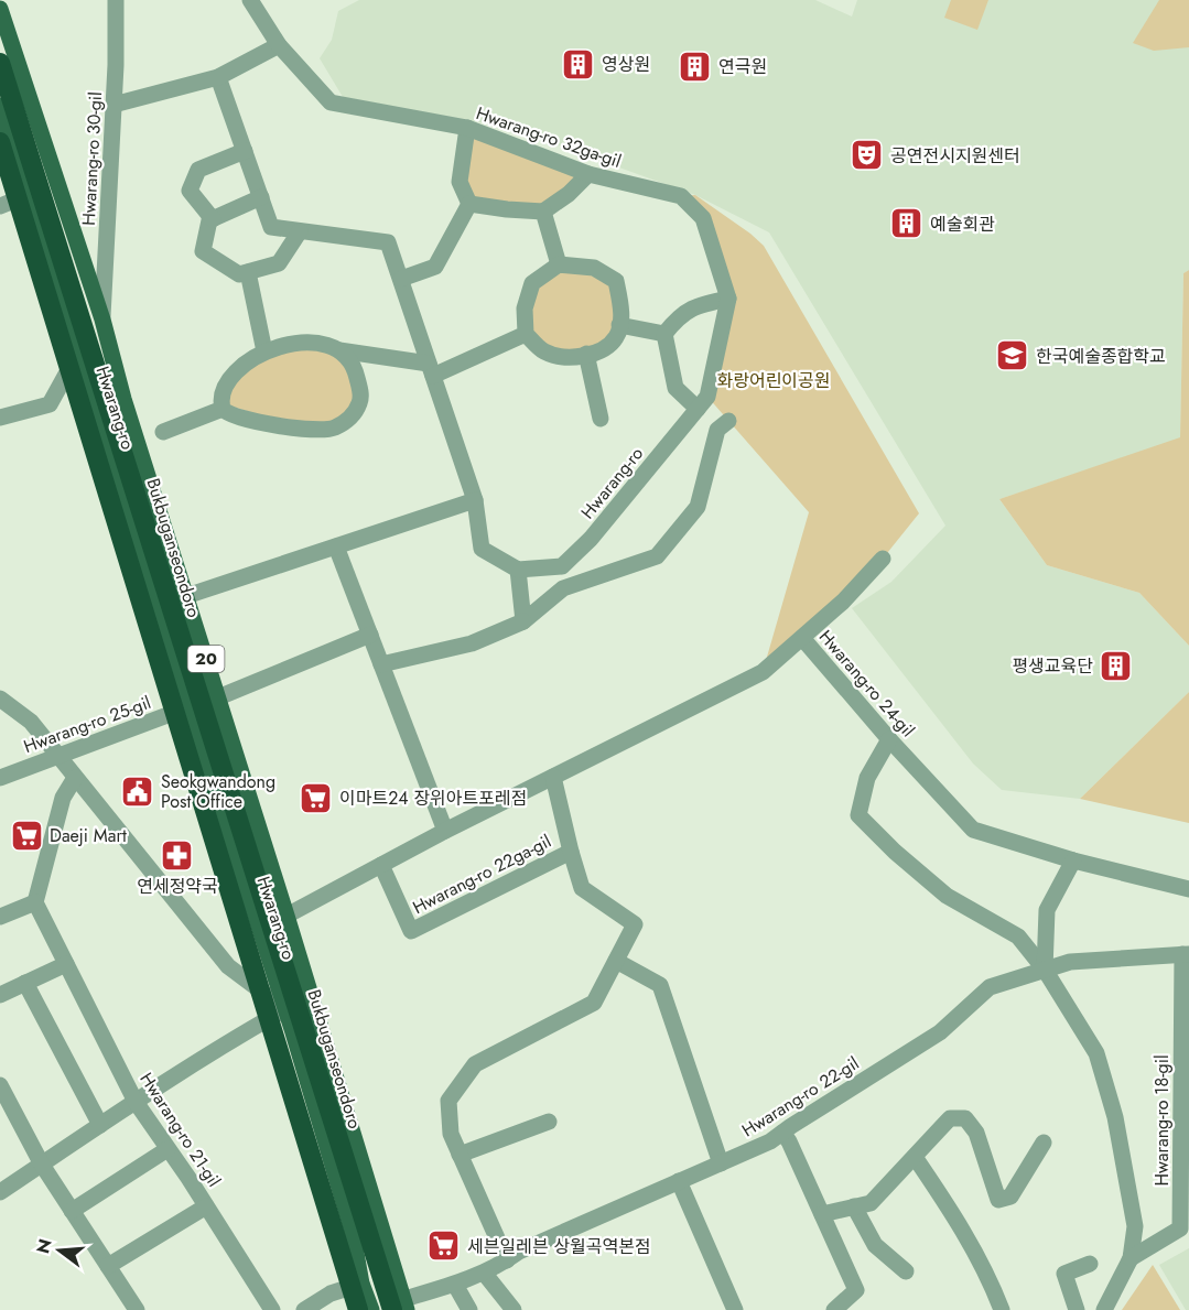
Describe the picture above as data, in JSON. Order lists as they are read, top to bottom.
{
  "streets": {
    "highway": ["Bukbuganseondoro"],
    "main road": ["Hwarang-ro", "20"],
    "street": [
      "Hwarang-ro 32ga-gil",
      "Hwarang-ro 30-gil",
      "Hwarang-ro 24-gil",
      "Hwarang-ro 25-gil",
      "Hwarang-ro 22ga-gil",
      "Hwarang-ro 22-gil",
      "Hwarang-ro 18-gil",
      "Hwarang-ro 21-gil"
    ]
  },
  "crossings": [
    ["Hwarang-ro 32ga-gil", "Hwarang-ro"],
    ["Hwarang-ro 30-gil", "Hwarang-ro"],
    ["Hwarang-ro", "Bukbuganseondoro"],
    ["Hwarang-ro", "Hwarang-ro 24-gil"],
    ["Hwarang-ro", "Hwarang-ro 25-gil"],
    ["Hwarang-ro", "Hwarang-ro 22-gil"],
    ["Bukbuganseondoro", "Hwarang-ro 22-gil"],
    ["Hwarang-ro 24-gil", "Hwarang-ro 22ga-gil"],
    ["Hwarang-ro 22ga-gil", "Hwarang-ro 22-gil"],
    ["Hwarang-ro 22-gil", "Hwarang-ro 18-gil"]
  ],
  "parks": ["화랑어린이공원"],
  "places": {
    "building": [
      "영상원",
      "연극원",
      "예술회관",
      "평생교육단"
    ],
    "theatre": ["공연전시지원센터"],
    "school or university": ["한국예술종합학교"],
    "public building": ["Seokgwandong Post Office"],
    "supermarket": ["이마트24 장위아트포레점", "Daeji Mart", "세븐일레븐 상월곡역본점"],
    "pharmacy": ["연세정약국"]
  },
  "north": "left"
}
